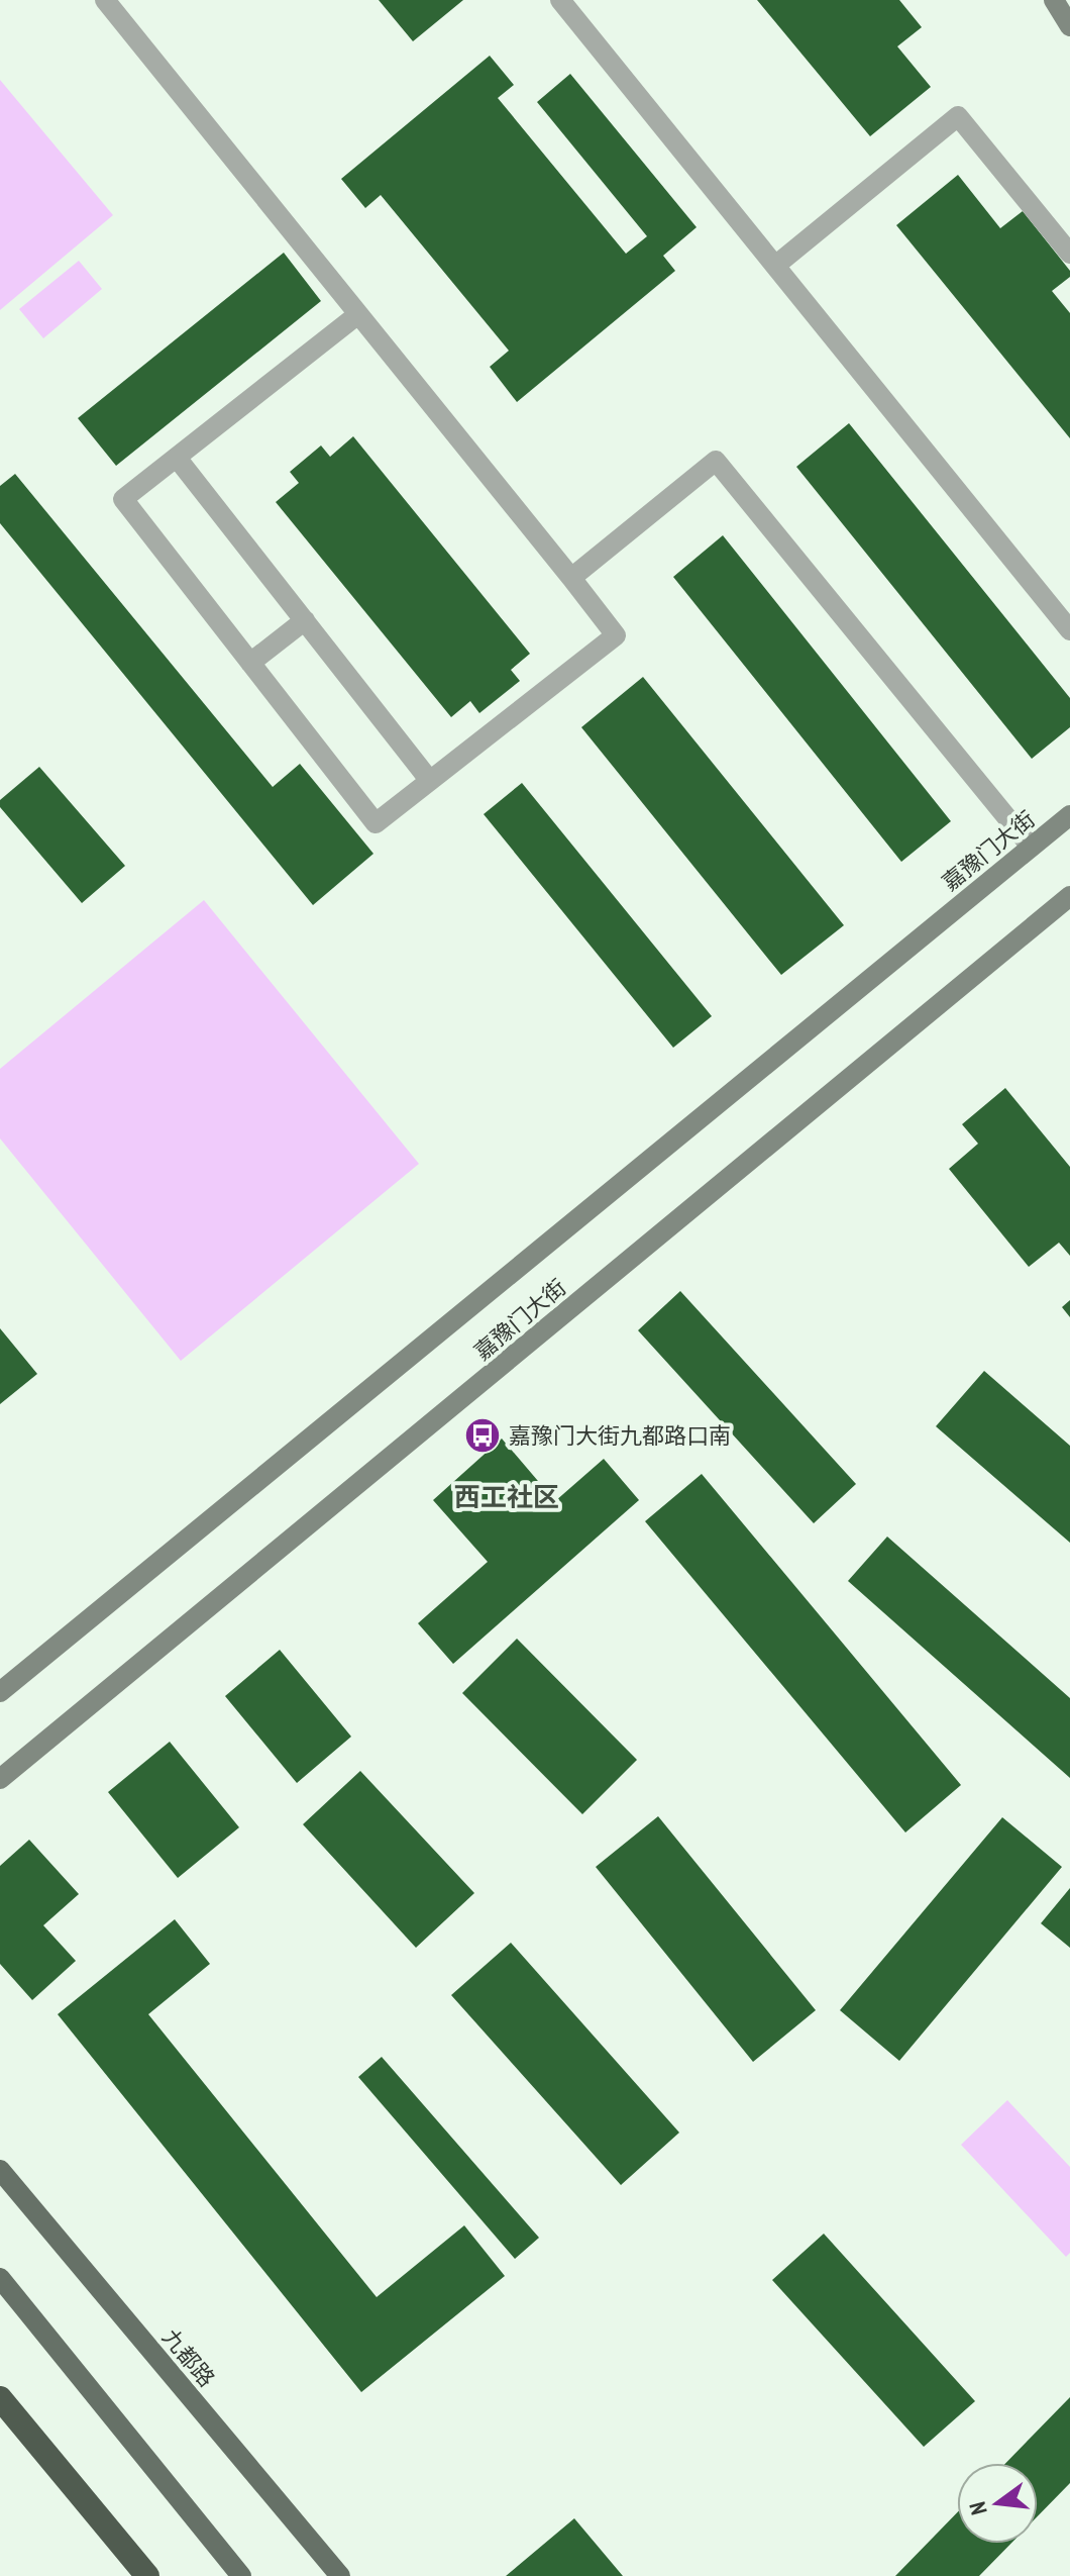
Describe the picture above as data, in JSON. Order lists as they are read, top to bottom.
{
  "streets": {
    "main road": ["嘉豫门大街", "九都路"]
  },
  "districts": ["西工社区"],
  "places": {
    "bus stop": ["嘉豫门大街九都路口南"]
  },
  "north": "left"
}
